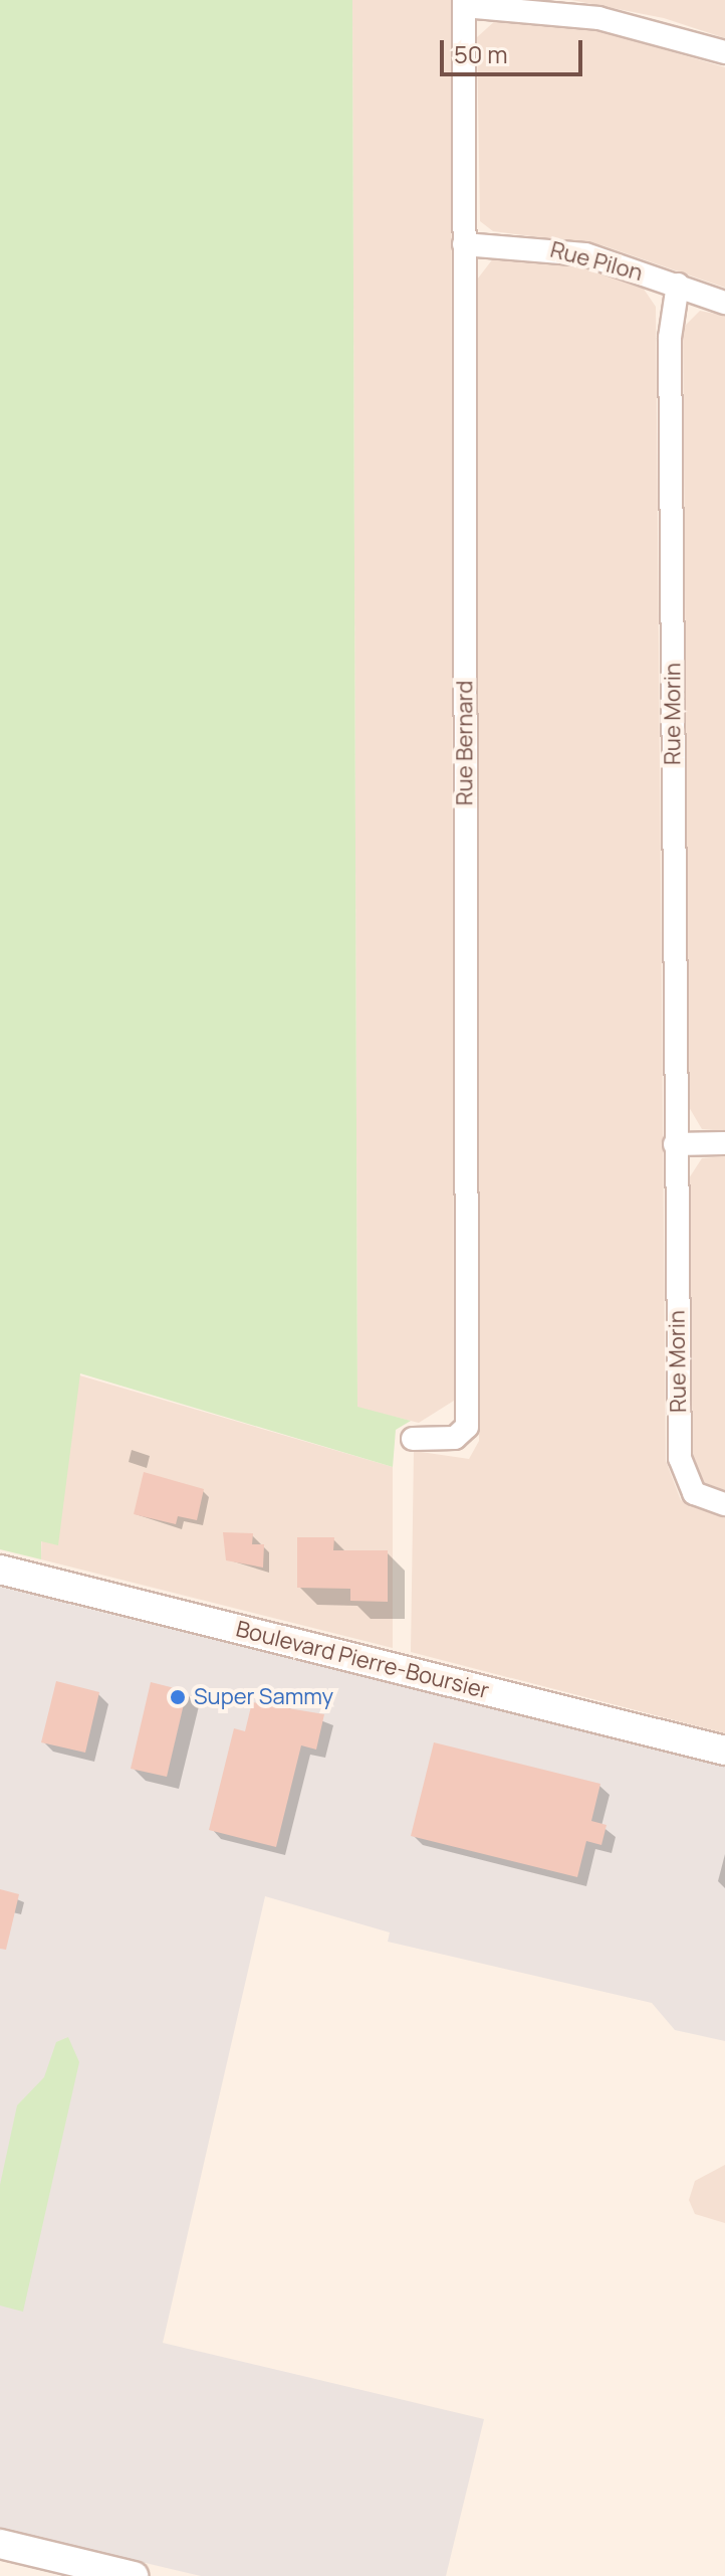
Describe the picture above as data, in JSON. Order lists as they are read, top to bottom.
{
  "streets": {
    "street": [
      "Rue Pilon",
      "Rue Morin",
      "Rue Bernard",
      "Boulevard Pierre-Boursier"
    ]
  },
  "crossings": [
    ["Rue Pilon", "Rue Morin"],
    ["Rue Pilon", "Rue Bernard"]
  ],
  "places": ["Super Sammy"],
  "scale_bar": "50 m"
}
